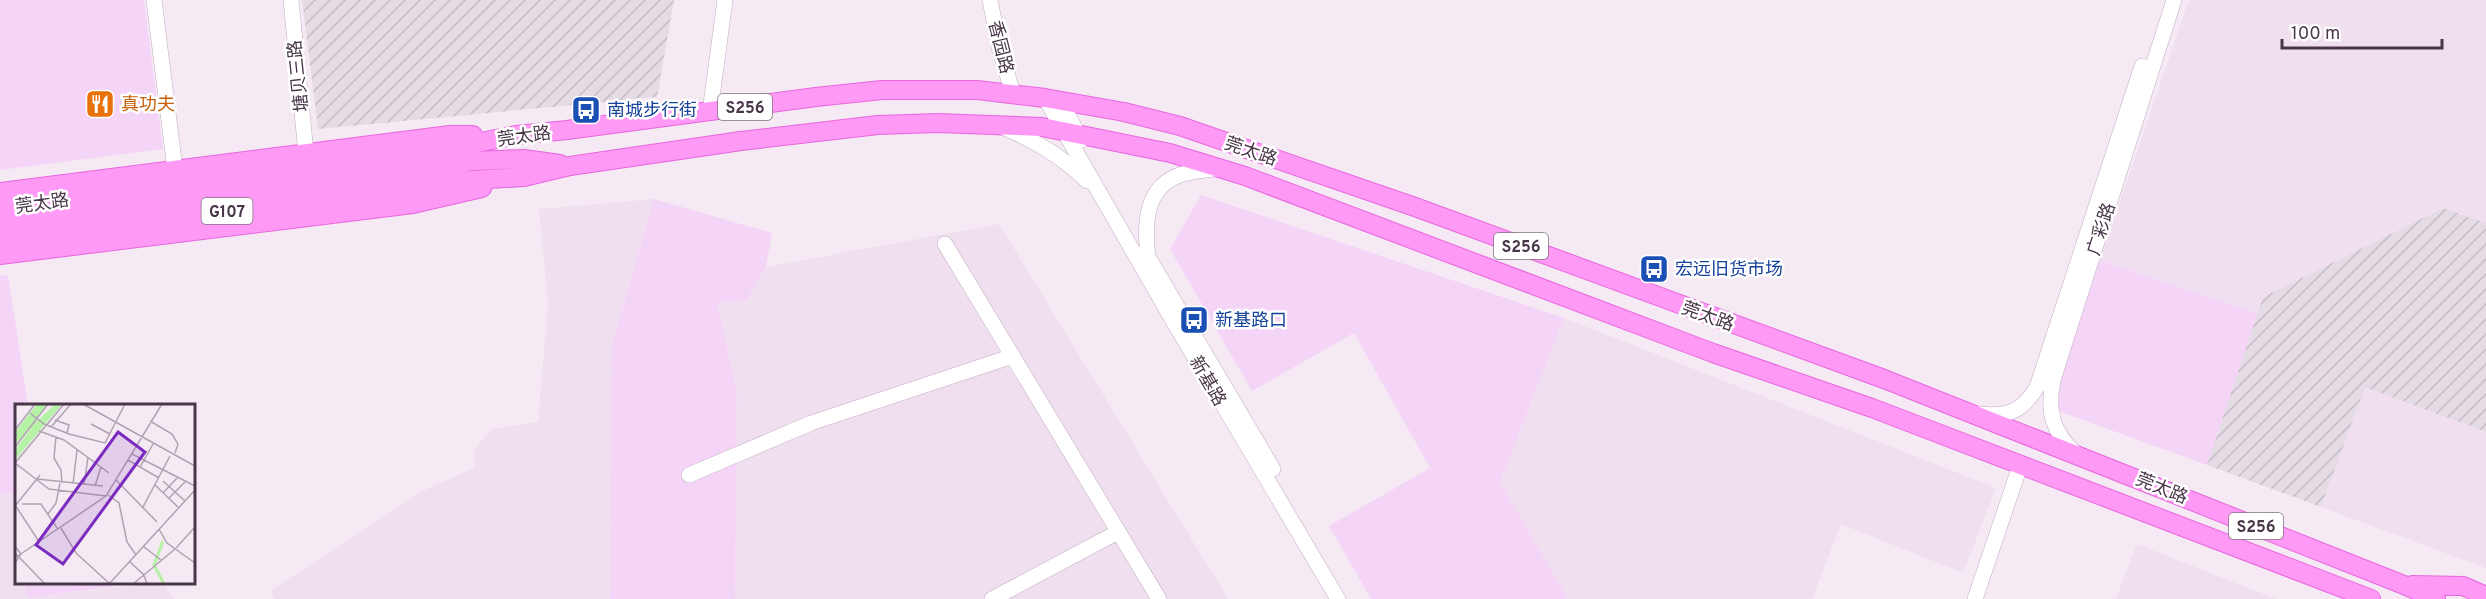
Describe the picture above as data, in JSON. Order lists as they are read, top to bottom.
{
  "streets": {
    "main road": ["S256", "莞太路", "G107"],
    "street": [
      "香园路",
      "塘贝三路",
      "广彩路",
      "新基路"
    ]
  },
  "crossings": [
    ["香园路", "莞太路"],
    ["莞太路", "广彩路"],
    ["莞太路", "新基路"]
  ],
  "places": {
    "restaurant": ["真功夫"],
    "bus stop": ["南城步行街", "宏远旧货市场", "新基路口"]
  },
  "scale_bar": "100 m"
}
